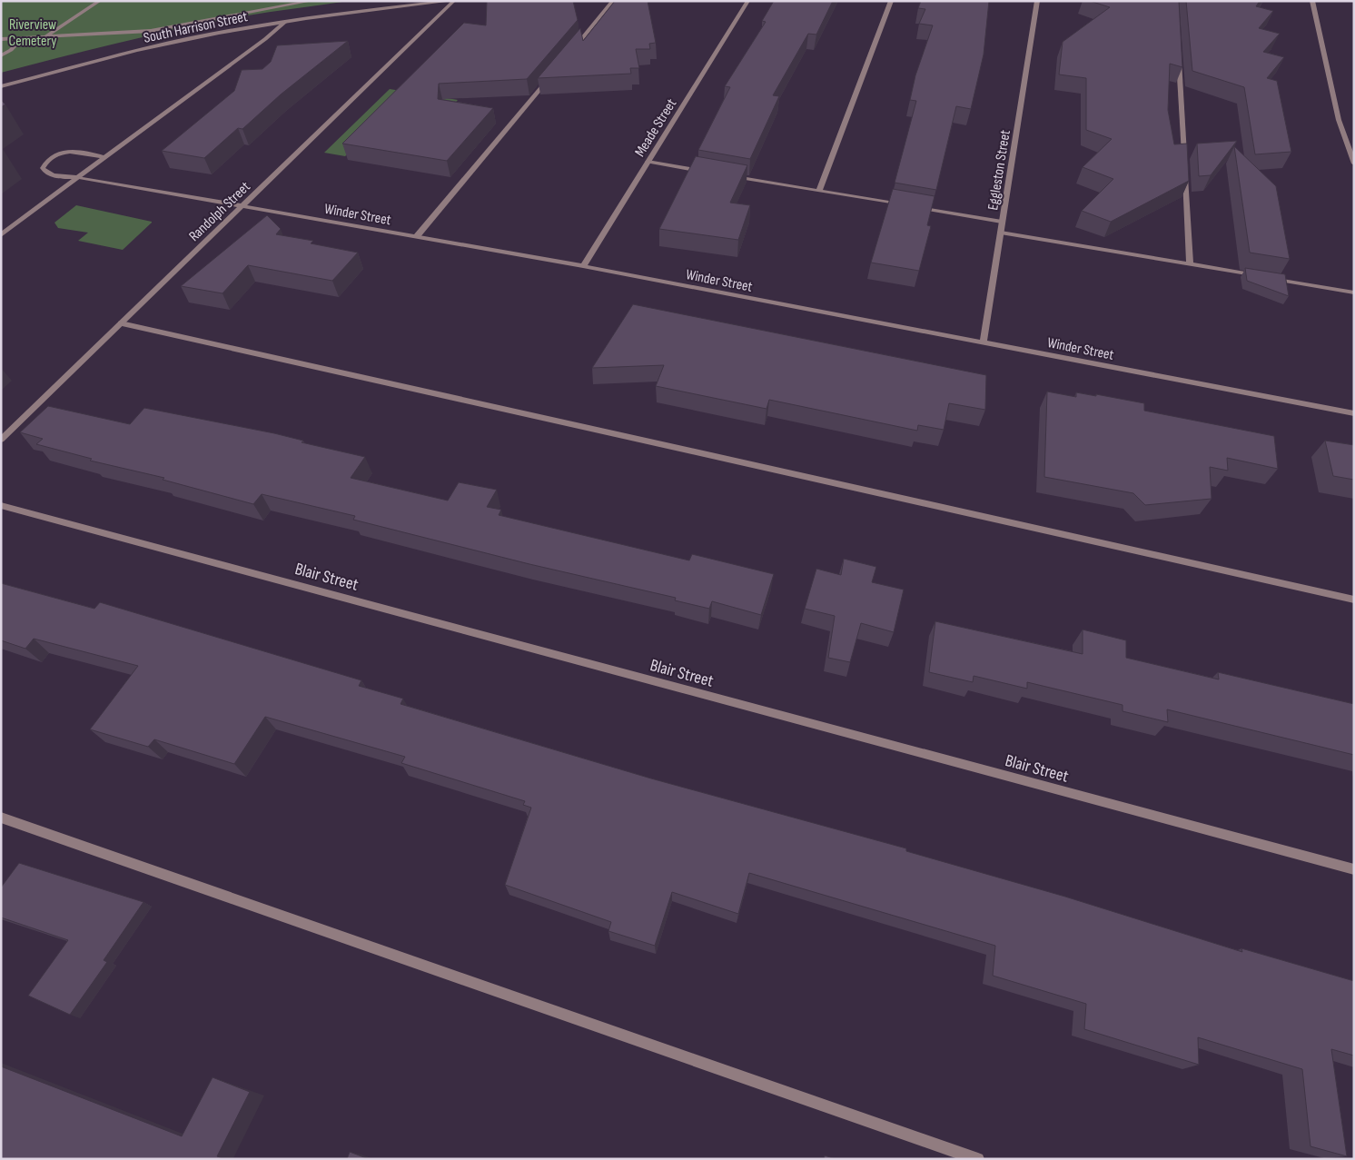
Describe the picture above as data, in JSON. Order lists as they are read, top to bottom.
{
  "streets": {
    "street": [
      "South Harrison Street",
      "Meade Street",
      "Eggleston Street",
      "Randolph Street",
      "Winder Street",
      "Blair Street"
    ]
  },
  "crossings": [
    ["South Harrison Street", "Randolph Street"],
    ["Meade Street", "Winder Street"],
    ["Eggleston Street", "Winder Street"],
    ["Randolph Street", "Winder Street"]
  ],
  "parks": ["Riverview Cemetery"]
}
